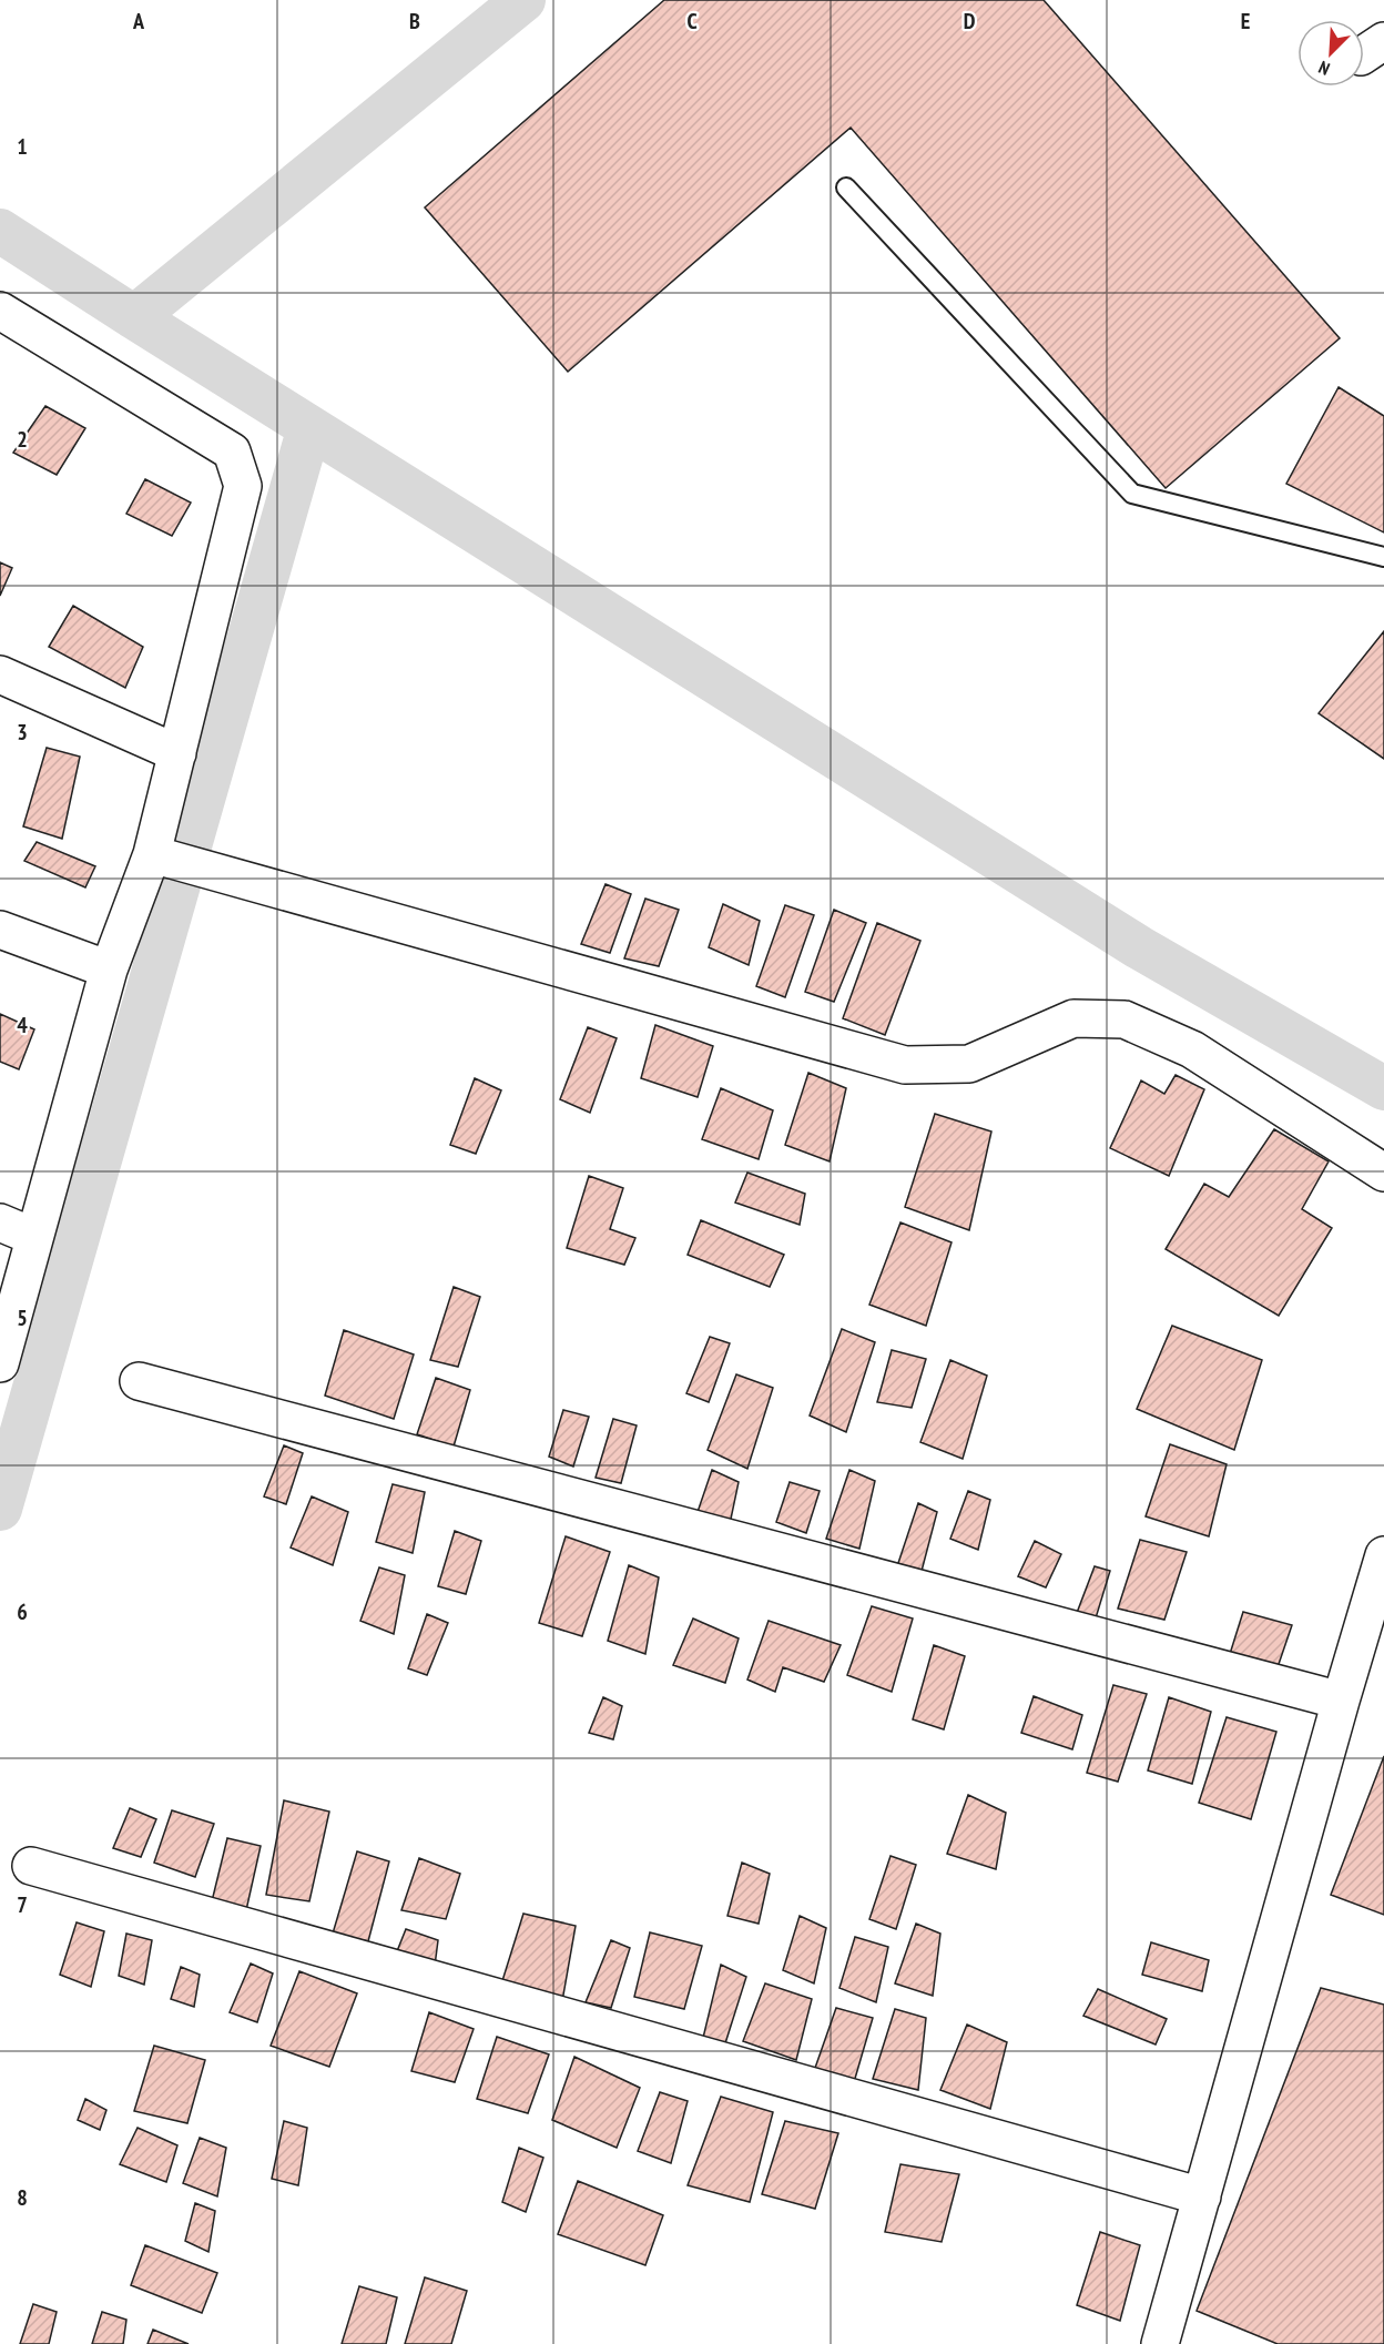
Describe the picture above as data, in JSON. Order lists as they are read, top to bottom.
{
  "north": "bottom left",
  "grid": {
    "columns": [
      "A",
      "B",
      "C",
      "D",
      "E"
    ],
    "rows": [
      "1",
      "2",
      "3",
      "4",
      "5",
      "6",
      "7",
      "8"
    ]
  }
}
